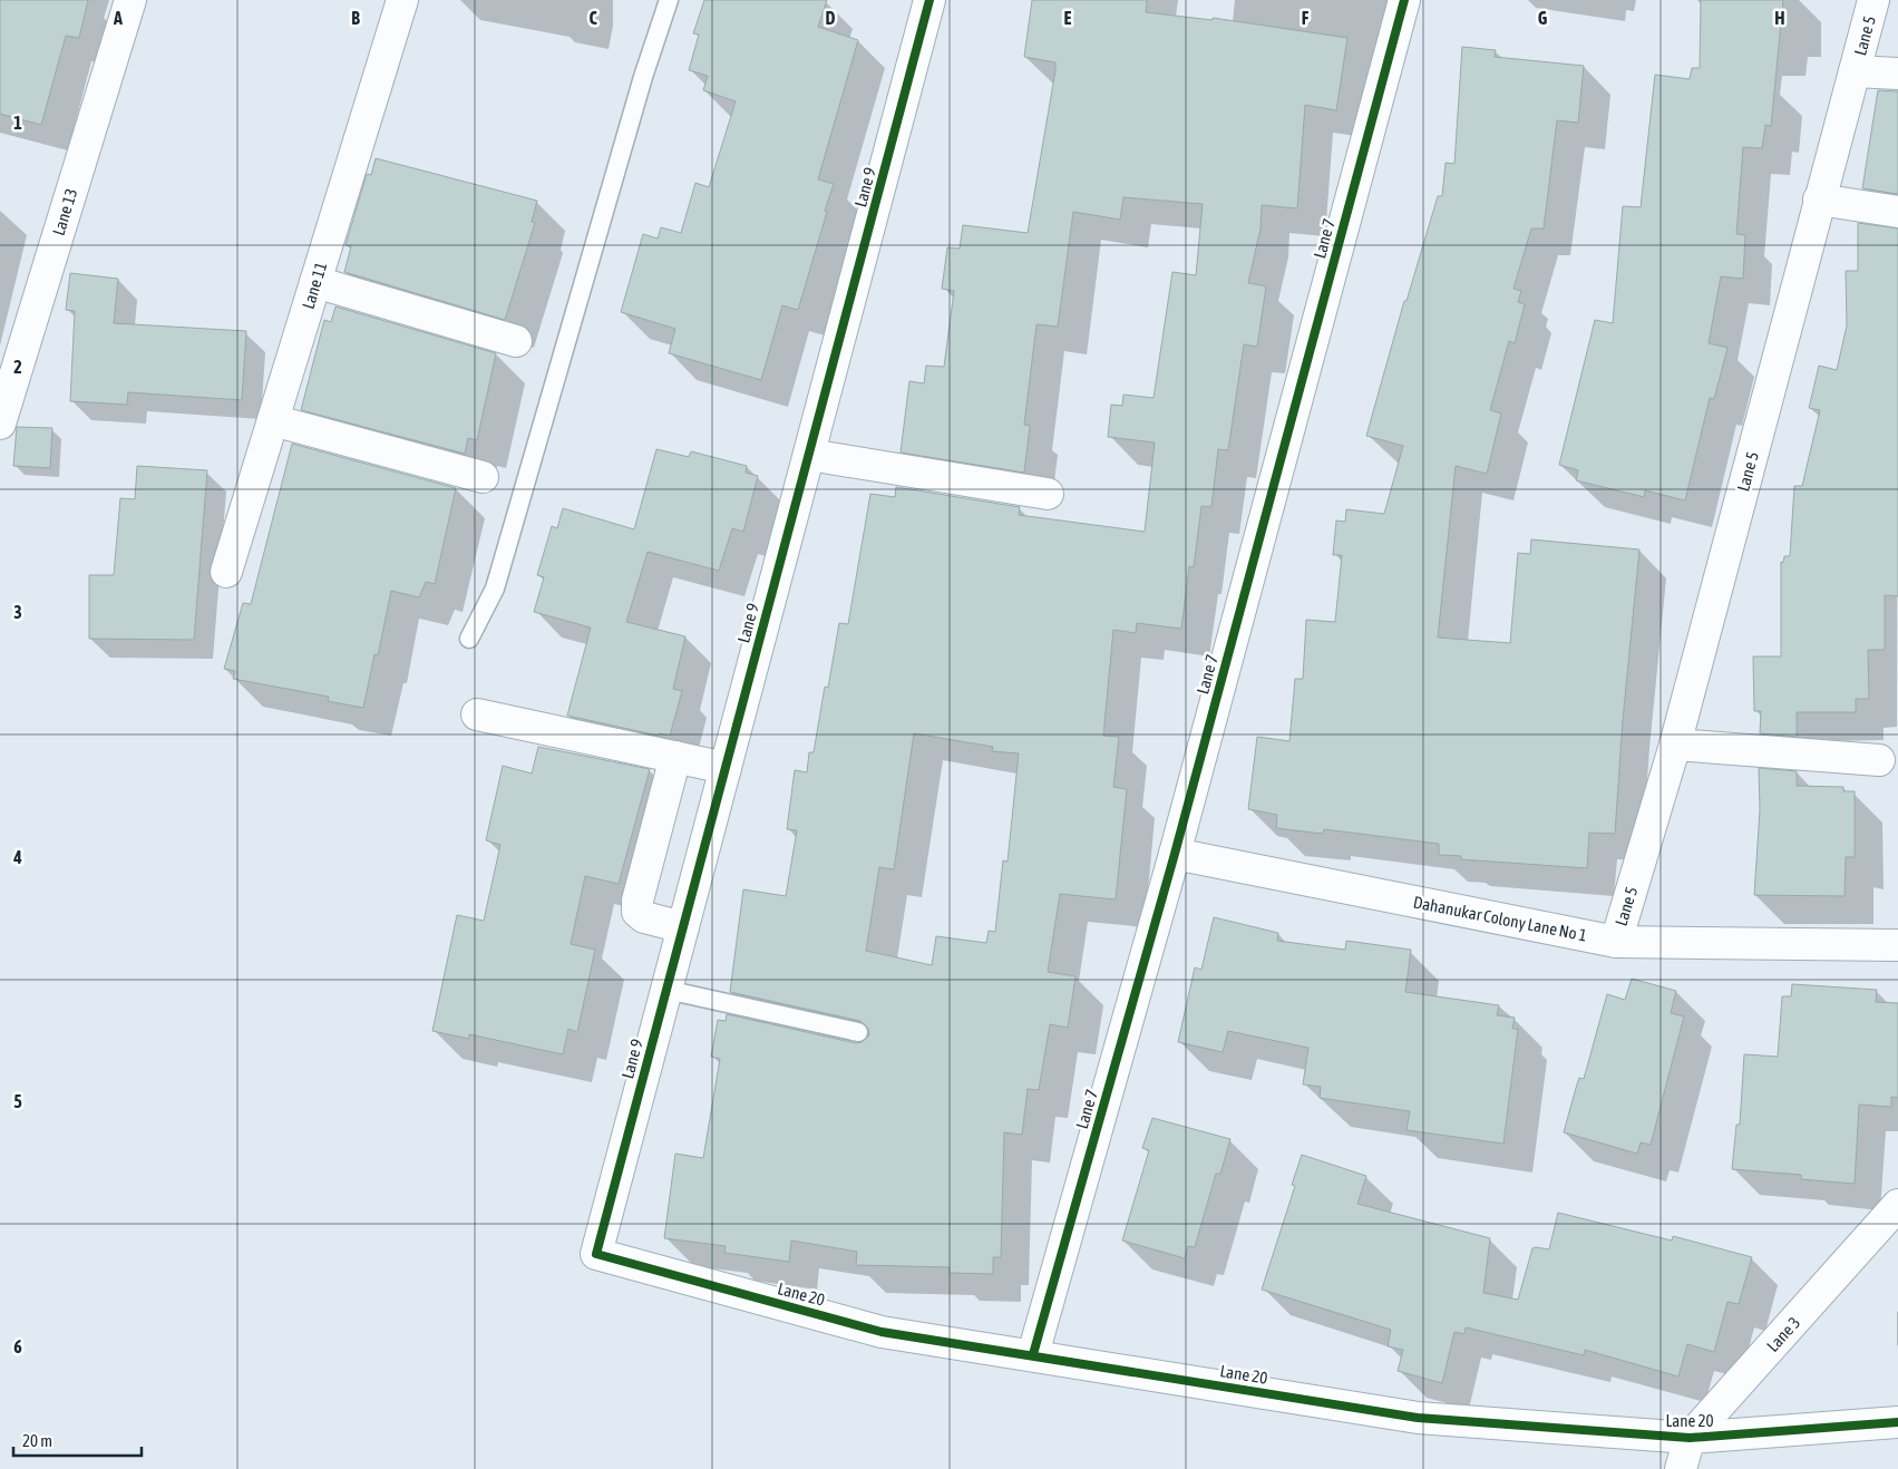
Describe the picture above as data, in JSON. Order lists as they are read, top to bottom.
{
  "streets": {
    "street": [
      "Lane 5",
      "Lane 9",
      "Lane 13",
      "Lane 7",
      "Lane 11",
      "Dahanukar Colony Lane No 1",
      "Lane 20",
      "Lane 3"
    ]
  },
  "crossings": [
    ["Lane 5", "Dahanukar Colony Lane No 1"],
    ["Lane 9", "Lane 20"],
    ["Lane 7", "Dahanukar Colony Lane No 1"],
    ["Lane 7", "Lane 20"],
    ["Lane 20", "Lane 3"]
  ],
  "scale_bar": "20 m",
  "grid": {
    "columns": [
      "A",
      "B",
      "C",
      "D",
      "E",
      "F",
      "G",
      "H"
    ],
    "rows": [
      "1",
      "2",
      "3",
      "4",
      "5",
      "6"
    ]
  }
}
